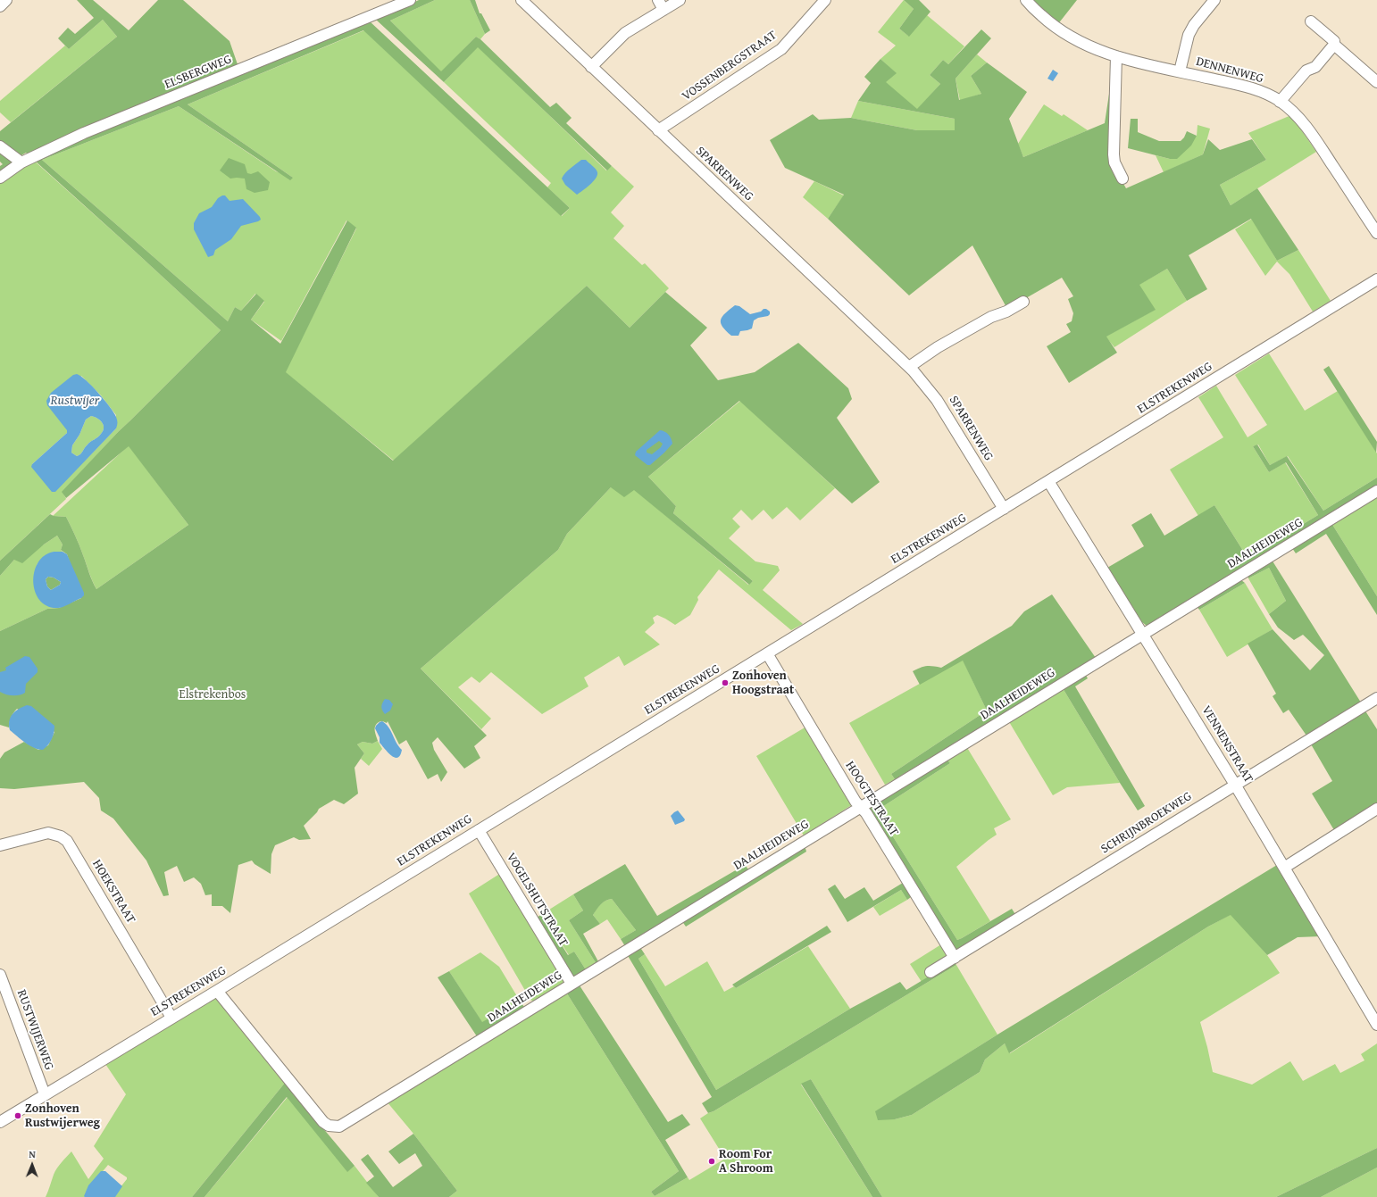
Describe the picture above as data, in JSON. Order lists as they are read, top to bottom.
{
  "streets": {
    "street": [
      "VOSSENBERGSTRAAT",
      "DENNENWEG",
      "ELSBERGWEG",
      "SPARRENWEG",
      "ELSTREKENWEG",
      "DAALHEIDEWEG",
      "VENNENSTRAAT",
      "HOOGTESTRAAT",
      "SCHRIJNBROEKWEG",
      "HOEKSTRAAT",
      "VOGELSHUTSTRAAT",
      "RUSTWIJERWEG"
    ]
  },
  "crossings": [
    ["VOSSENBERGSTRAAT", "SPARRENWEG"],
    ["SPARRENWEG", "ELSTREKENWEG"],
    ["ELSTREKENWEG", "DAALHEIDEWEG"],
    ["ELSTREKENWEG", "VENNENSTRAAT"],
    ["ELSTREKENWEG", "HOOGTESTRAAT"],
    ["ELSTREKENWEG", "HOEKSTRAAT"],
    ["ELSTREKENWEG", "VOGELSHUTSTRAAT"],
    ["ELSTREKENWEG", "RUSTWIJERWEG"],
    ["DAALHEIDEWEG", "VENNENSTRAAT"],
    ["DAALHEIDEWEG", "HOOGTESTRAAT"],
    ["DAALHEIDEWEG", "VOGELSHUTSTRAAT"],
    ["VENNENSTRAAT", "SCHRIJNBROEKWEG"],
    ["HOOGTESTRAAT", "SCHRIJNBROEKWEG"]
  ],
  "water": ["Rustwijer"],
  "parks": ["Elstrekenbos"],
  "places": ["Zonhoven Hoogstraat", "Zonhoven Rustwijerweg", "Room For A Shroom"],
  "north": "top"
}
